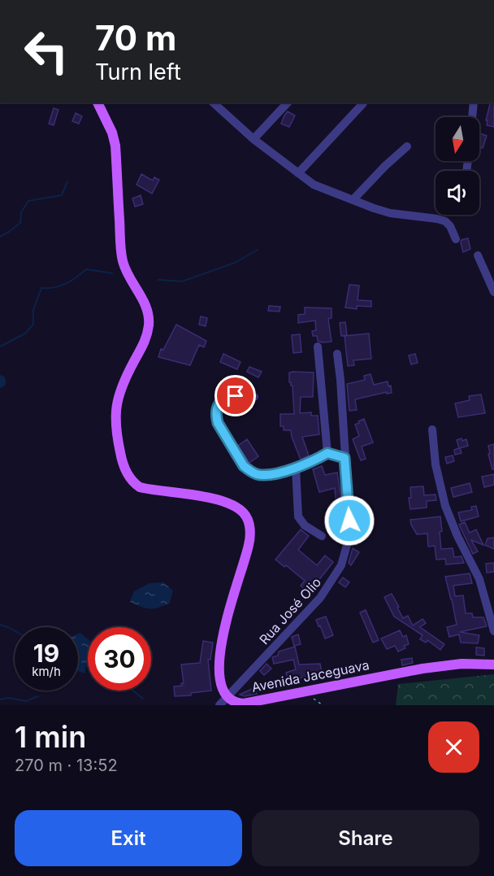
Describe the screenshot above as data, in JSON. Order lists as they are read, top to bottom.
{
  "streets": {
    "main road": ["Avenida Jaceguava"],
    "street": ["Rua José Olio"]
  },
  "crossings": [
    ["Rua José Olio", "Avenida Jaceguava"]
  ],
  "north": "bottom",
  "page": {
    "turn": ["70 m", "Turn left"],
    "speed": "19 km/h",
    "limit": "30",
    "heading": ["1 min", "270 m · 13:52"],
    "buttons": ["Exit", "Share"]
  }
}
